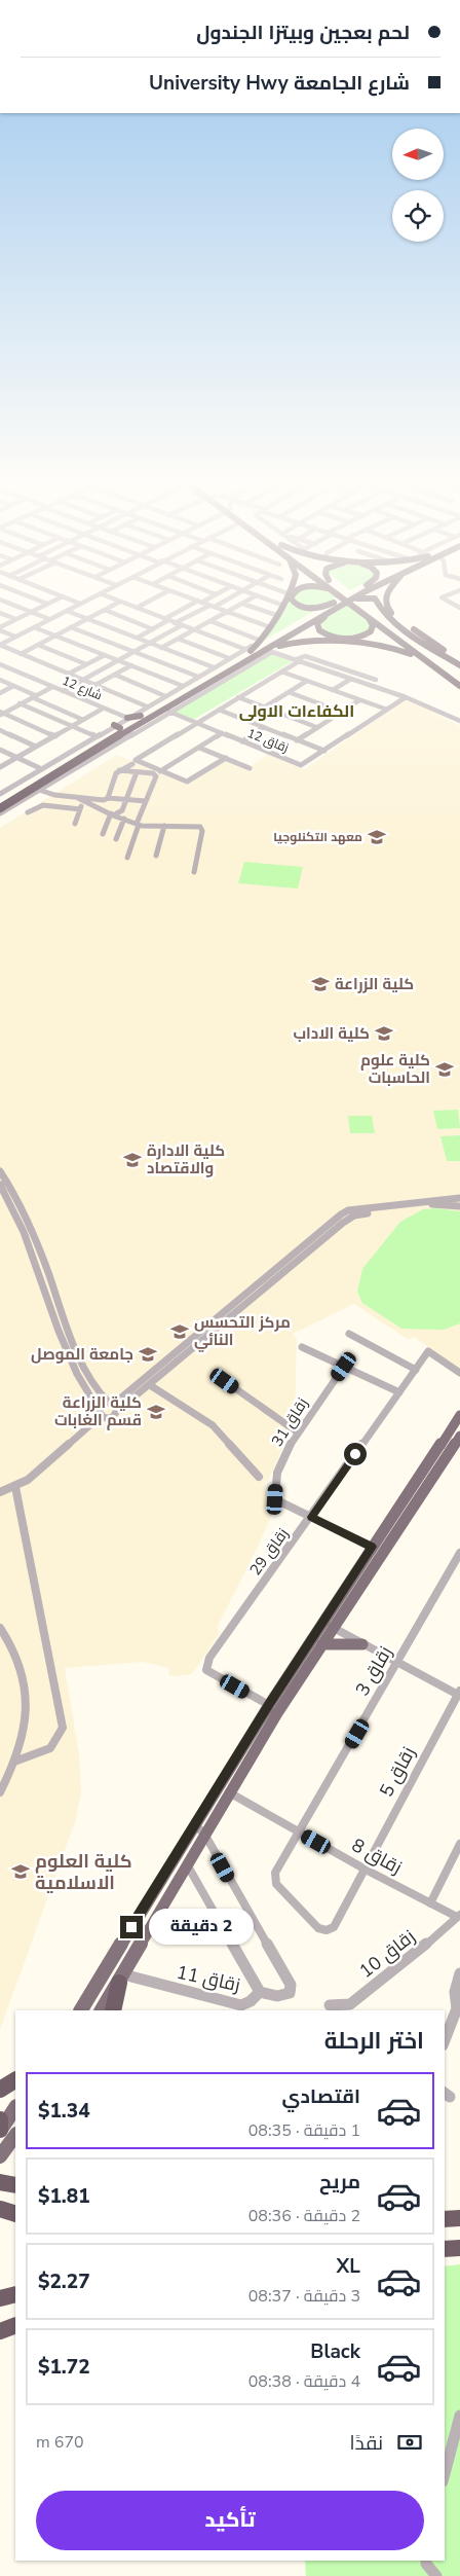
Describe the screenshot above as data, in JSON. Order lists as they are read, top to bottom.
{
  "streets": {
    "street": [
      "شارع 12",
      "زقاق 12",
      "زقاق 31",
      "زقاق 29",
      "زقاق 3",
      "زقاق 5",
      "زقاق 8",
      "زقاق 10",
      "زقاق 11"
    ]
  },
  "crossings": [
    ["زقاق 31", "زقاق 29"],
    ["زقاق 3", "زقاق 5"],
    ["زقاق 3", "زقاق 8"],
    ["زقاق 5", "زقاق 8"],
    ["زقاق 8", "زقاق 10"]
  ],
  "districts": ["الكفاءات الاولى"],
  "places": {
    "school or university": [
      "معهد التكنلوجيا",
      "كلية الزراعة",
      "كلية الاداب",
      "كلية علوم الحاسبات",
      "كلية الادارة والاقتصاد",
      "مركز التحسس النائي",
      "جامعة الموصل",
      "كلية الزراعة قسم الغابات",
      "كلية العلوم الاسلامية"
    ]
  },
  "north": "left",
  "page": {
    "banner": ["لحم بعجين وبيتزا الجندول", "شارع الجامعة University Hwy"],
    "bubble": "2 دقيقة",
    "heading": "اختر الرحلة",
    "list": [
      {
        "name": "اقتصادي",
        "note": "1 دقيقة · 08:35",
        "value": "$1.34"
      },
      {
        "name": "مريح",
        "note": "2 دقيقة · 08:36",
        "value": "$1.81"
      },
      {
        "name": "XL",
        "note": "3 دقيقة · 08:37",
        "value": "$2.27"
      },
      {
        "name": "Black",
        "note": "4 دقيقة · 08:38",
        "value": "$1.72"
      }
    ],
    "pay": ["نقدًا", "670 m"],
    "buttons": "تأكيد"
  }
}
